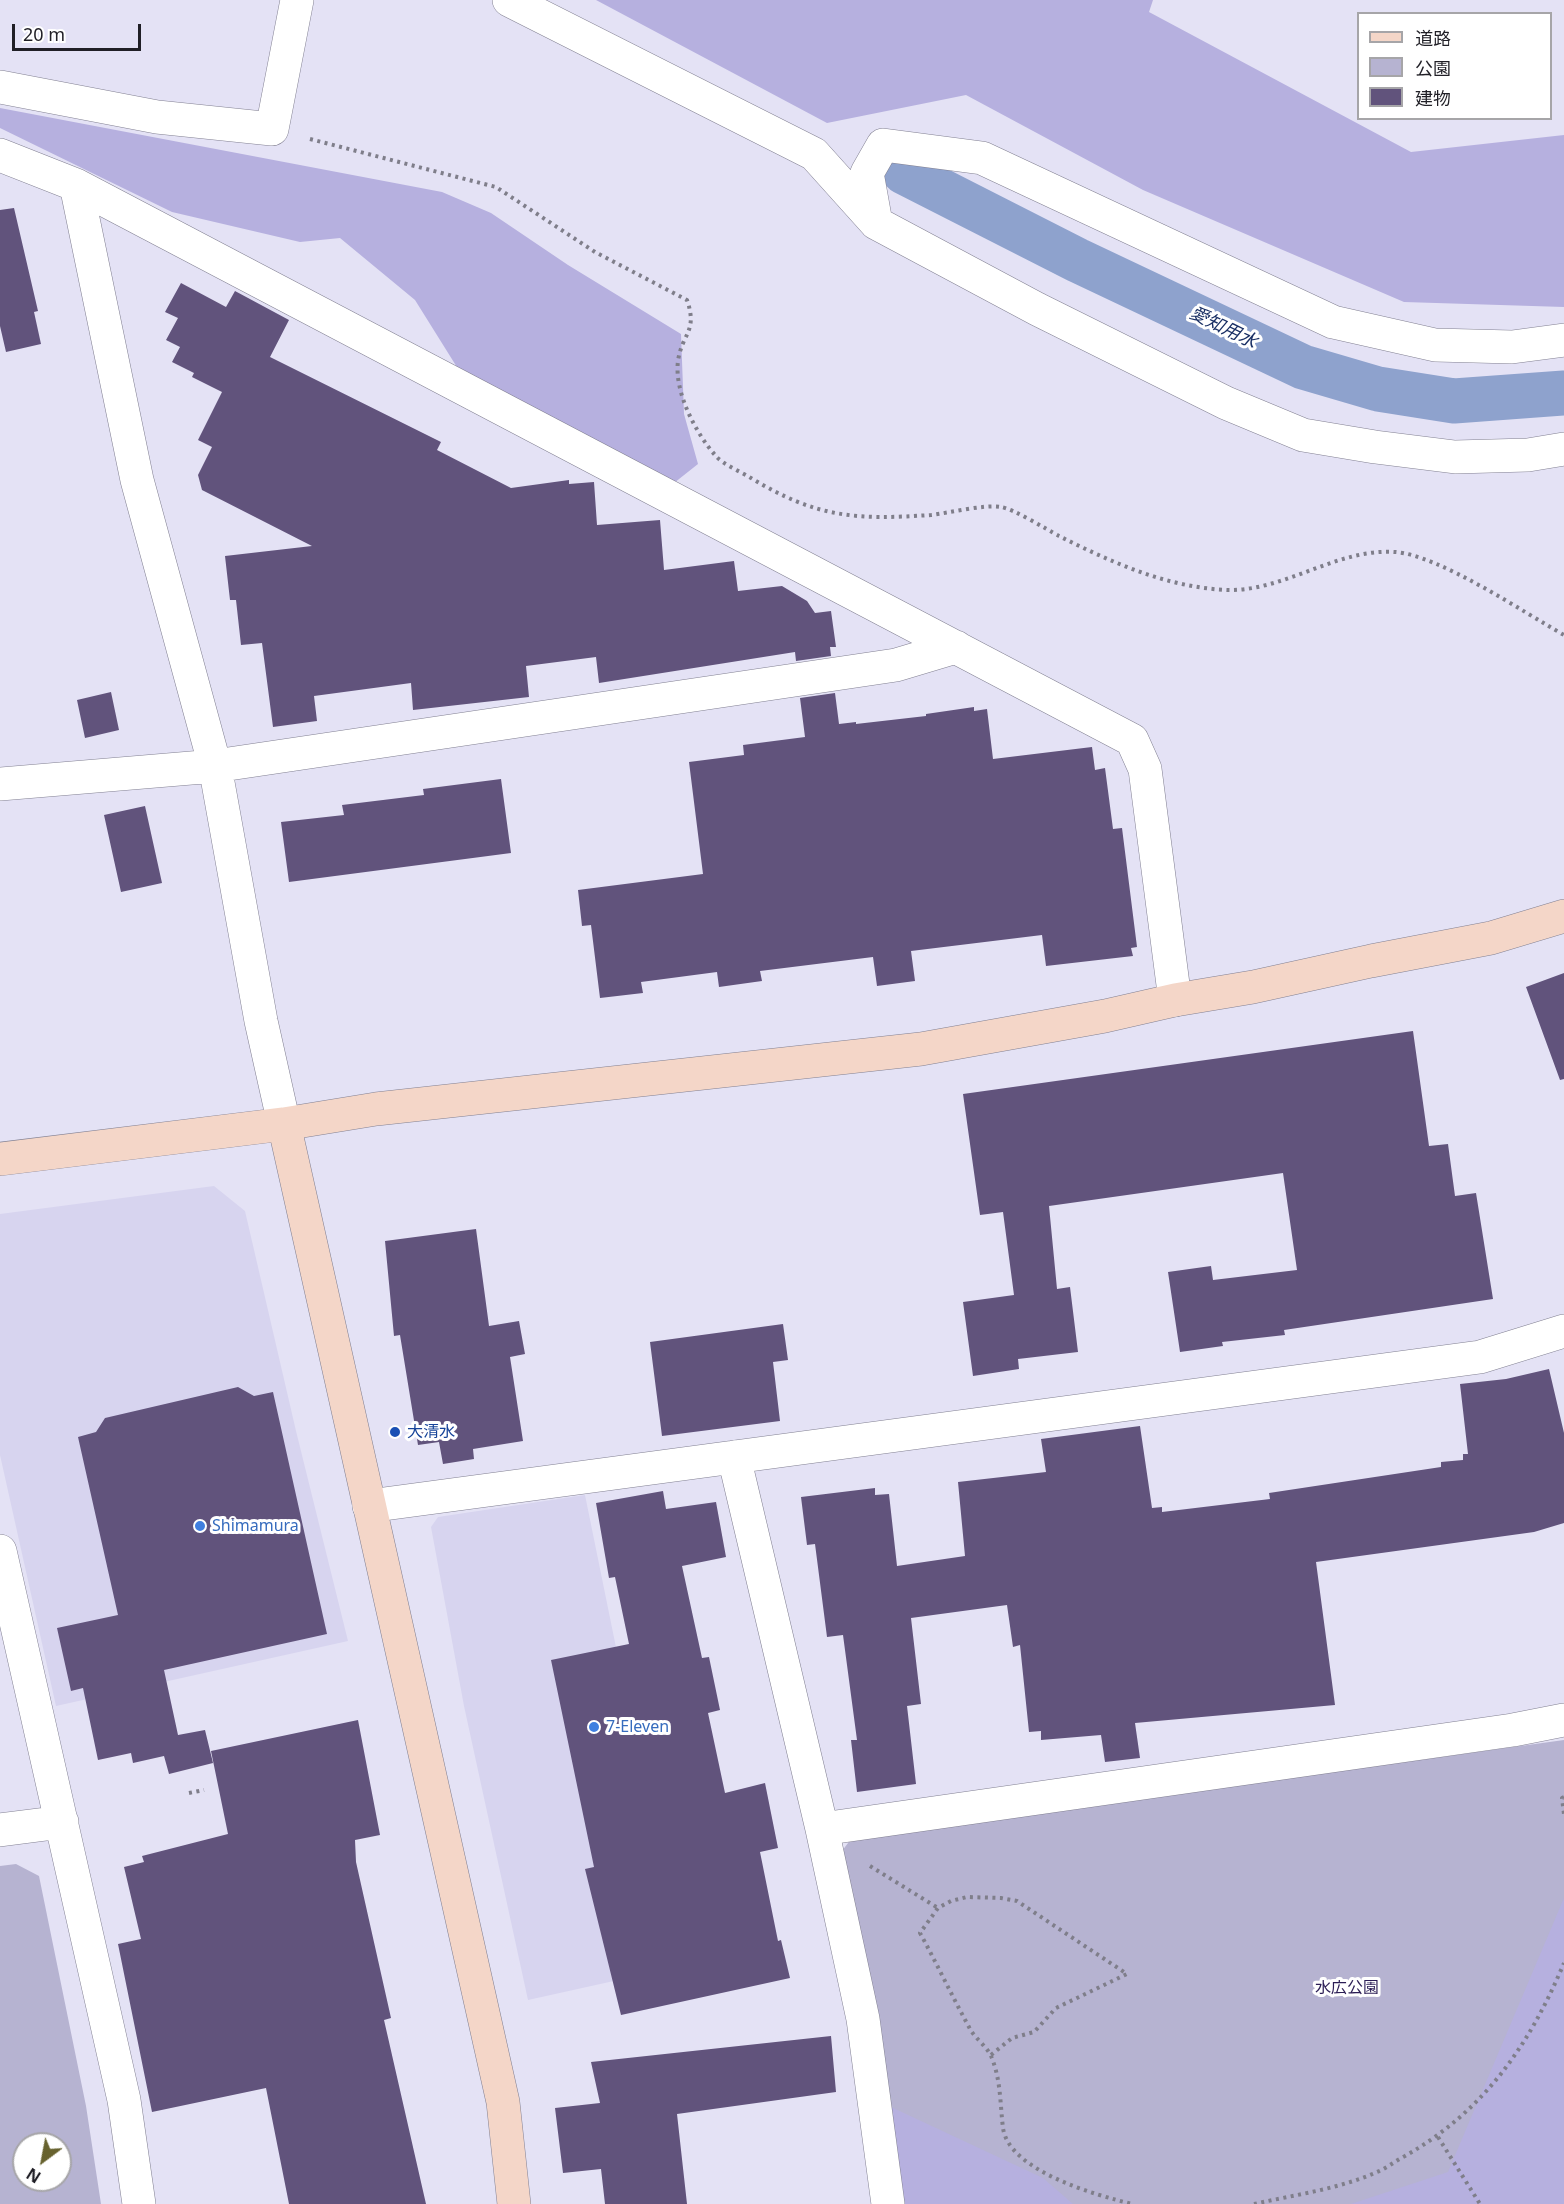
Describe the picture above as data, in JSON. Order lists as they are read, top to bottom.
{
  "water": ["愛知用水"],
  "parks": ["水広公園"],
  "places": ["大清水", "Shimamura", "7-Eleven"],
  "legend": ["道路", "公園", "建物"],
  "scale_bar": "20 m",
  "north": "bottom left"
}
